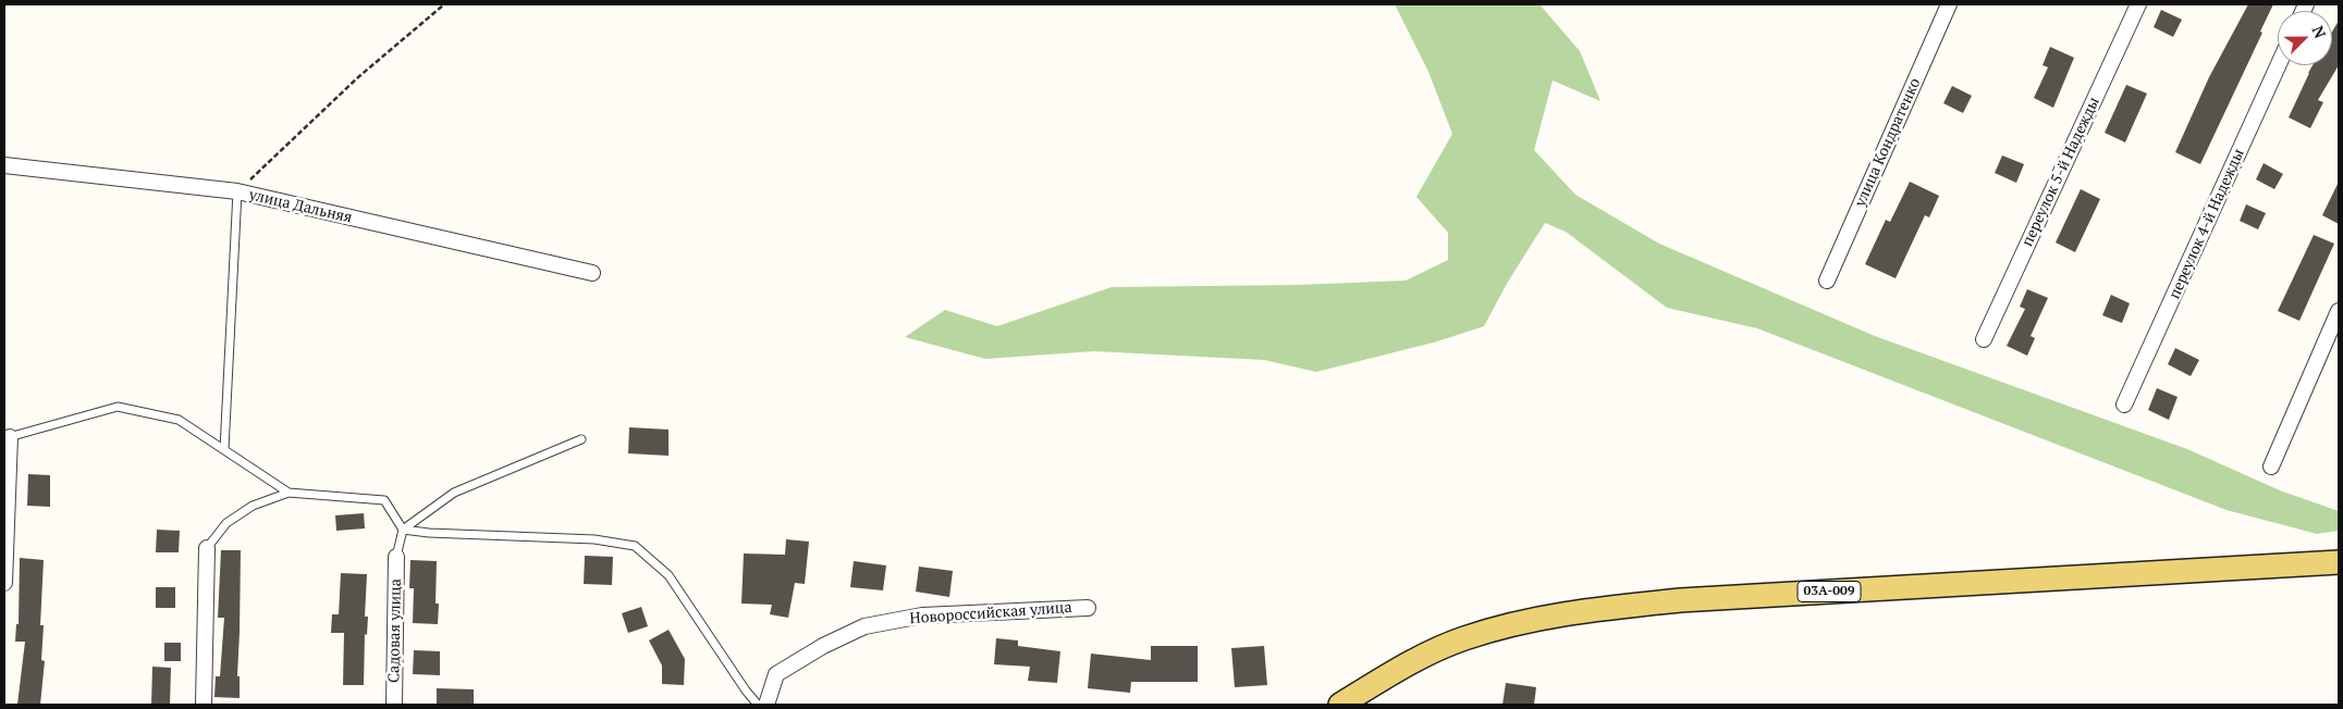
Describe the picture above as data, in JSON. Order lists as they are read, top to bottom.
{
  "streets": {
    "main road": ["03А-009"],
    "street": [
      "улица Кондратенко",
      "переулок 5-й Надежды",
      "улица Дальняя",
      "переулок 4-й Надежды",
      "Новороссийская улица",
      "Садовая улица"
    ]
  },
  "north": "top right"
}
